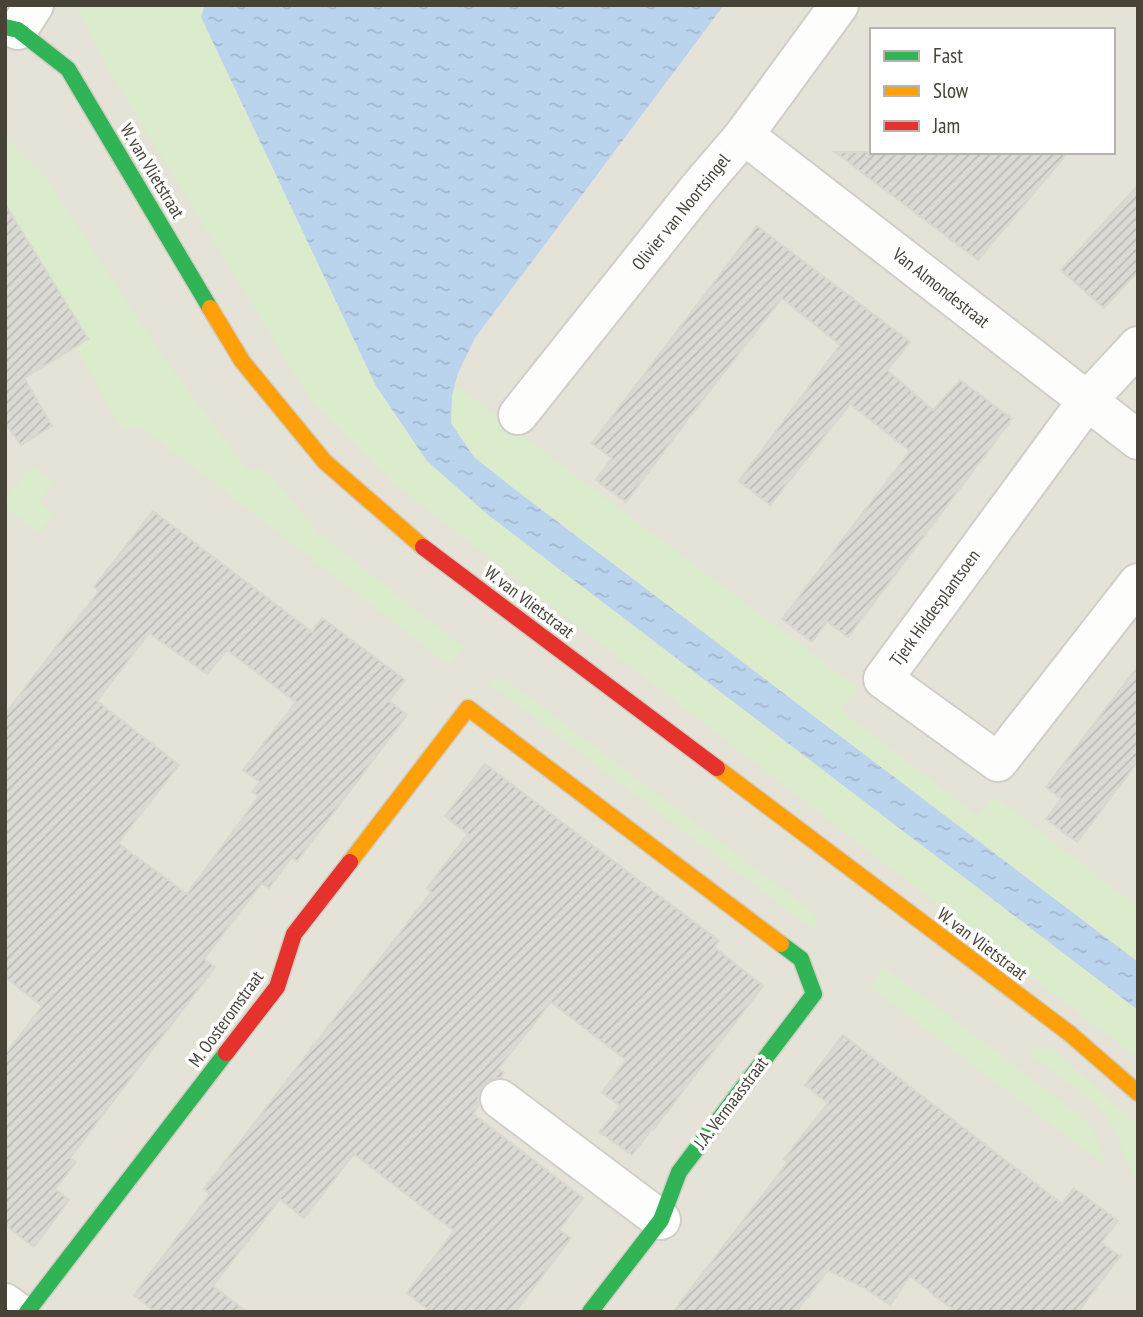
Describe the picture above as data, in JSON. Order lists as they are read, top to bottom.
{
  "streets": {
    "street": [
      "W. van Vlietstraat",
      "Olivier van Noortsingel",
      "Van Almondestraat",
      "Tjerk Hiddesplantsoen",
      "M. Oosteromstraat",
      "J.A. Vermaasstraat"
    ]
  },
  "crossings": [
    ["Olivier van Noortsingel", "Van Almondestraat"],
    ["Van Almondestraat", "Tjerk Hiddesplantsoen"],
    ["M. Oosteromstraat", "J.A. Vermaasstraat"]
  ],
  "legend": ["Fast", "Slow", "Jam"]
}
